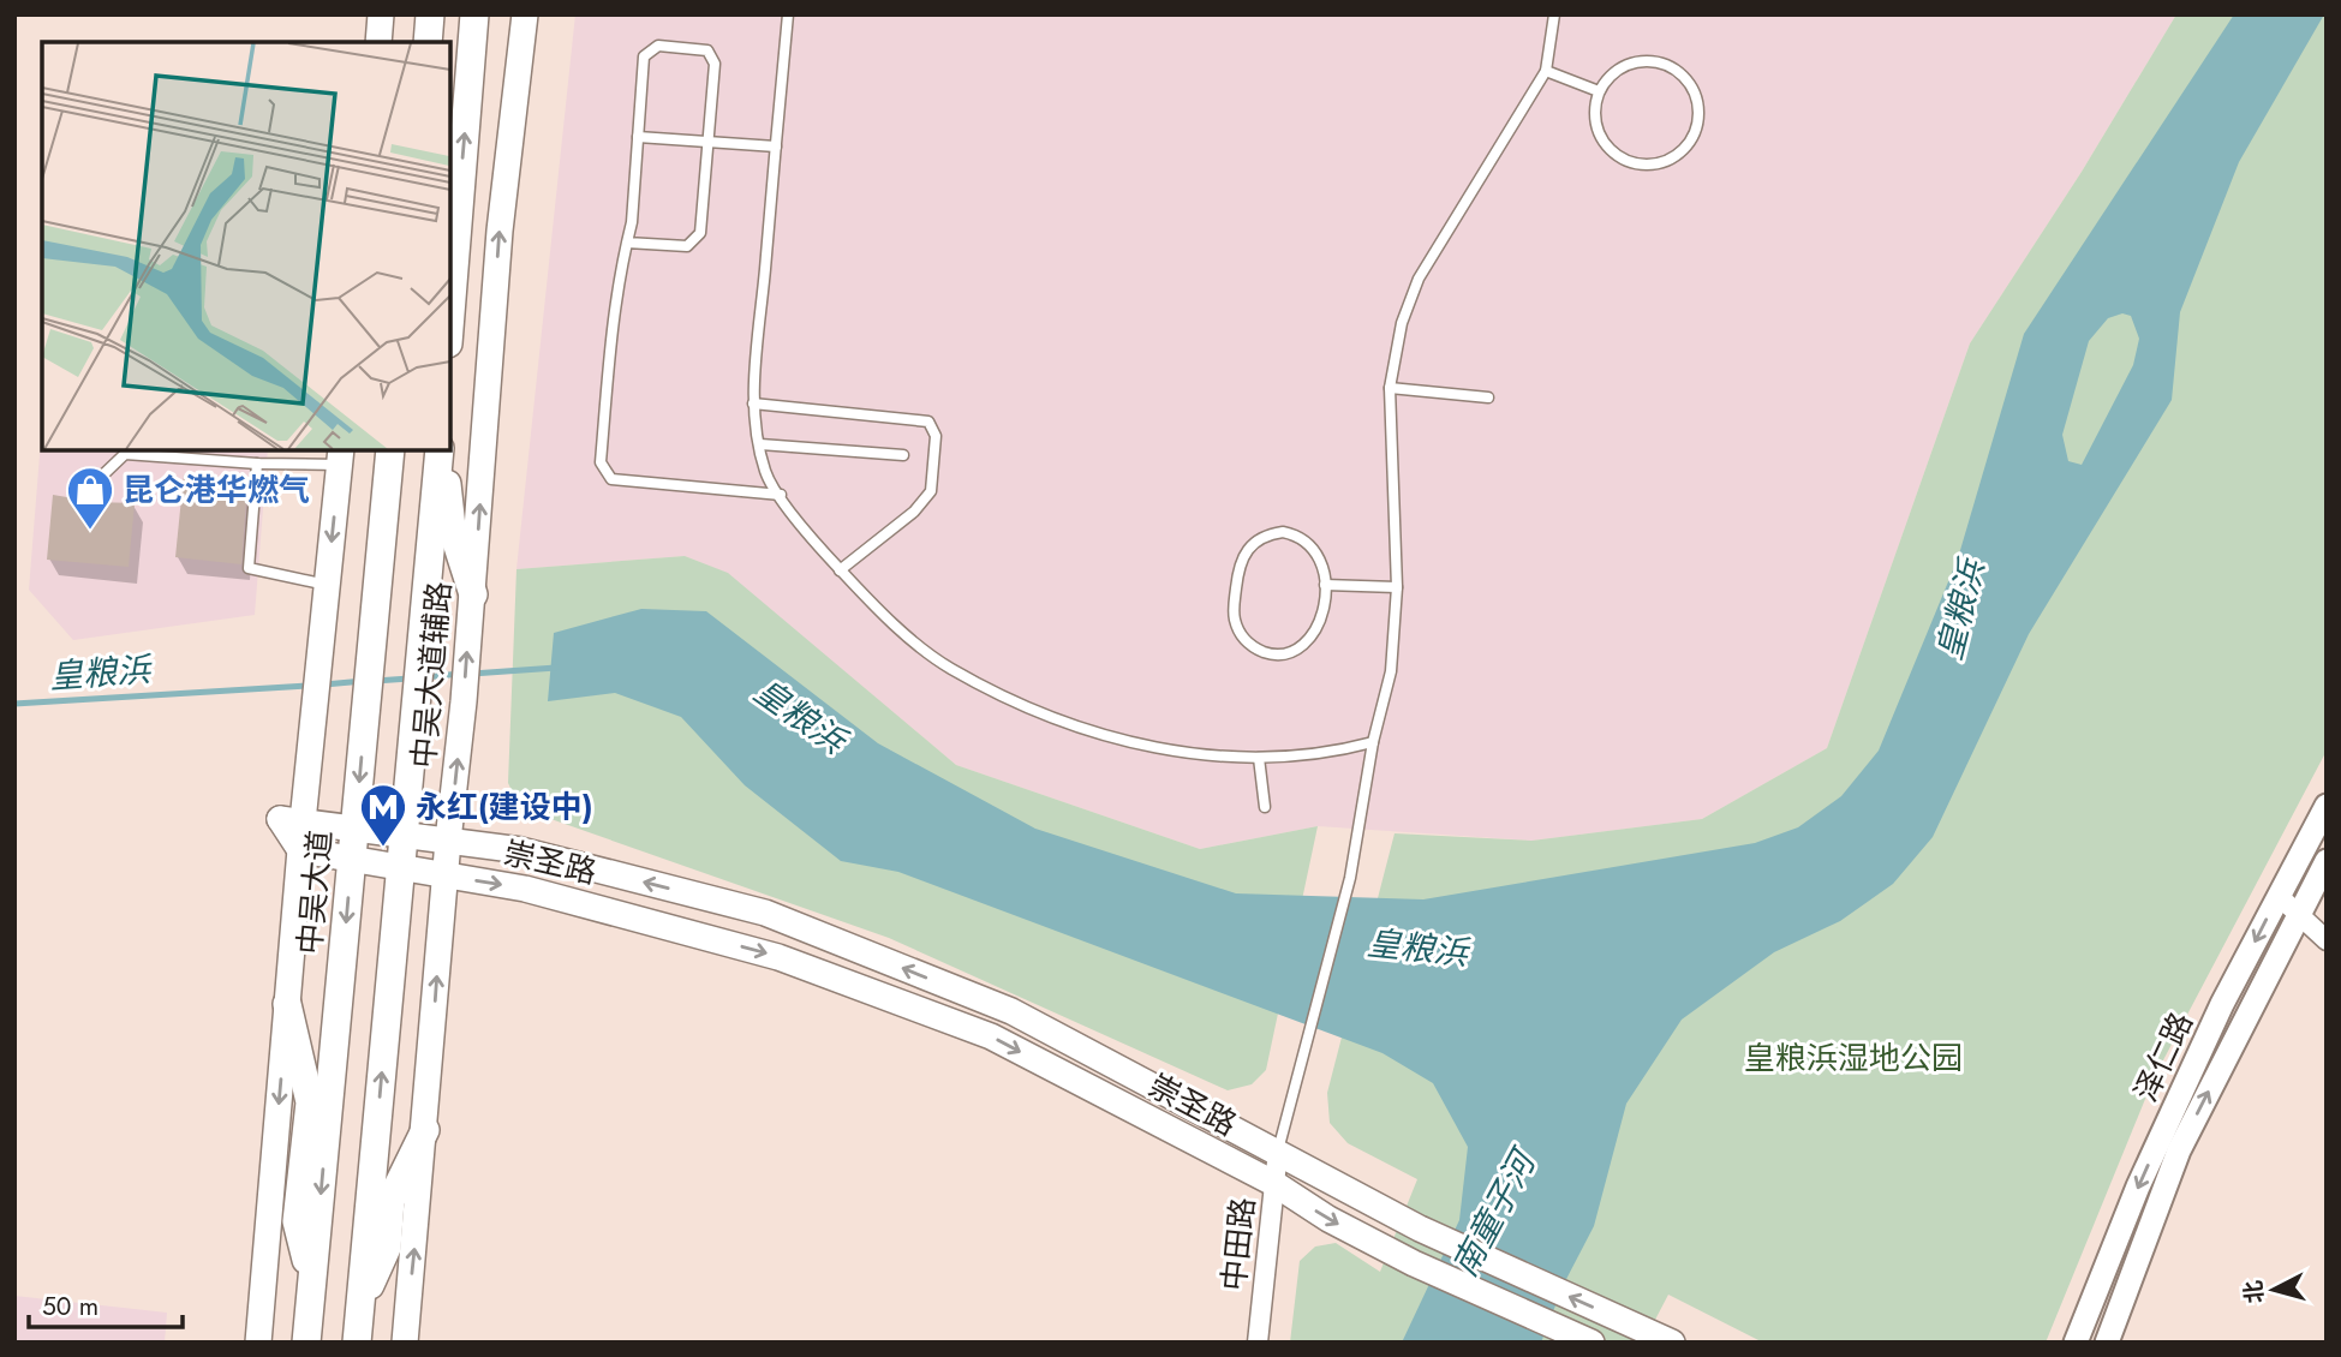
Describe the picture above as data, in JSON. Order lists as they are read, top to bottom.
{
  "streets": {
    "main road": ["中吴大道辅路", "崇圣路", "中吴大道"],
    "street": ["泽仁路", "中田路"]
  },
  "crossings": [
    ["中吴大道辅路", "崇圣路"],
    ["崇圣路", "中吴大道"],
    ["崇圣路", "中田路"]
  ],
  "water": ["皇粮浜", "南童子河"],
  "parks": ["皇粮浜湿地公园"],
  "places": {
    "shop": ["昆仑港华燃气"],
    "metro station": ["永红(建设中)"]
  },
  "scale_bar": "50 m",
  "north": "left"
}
